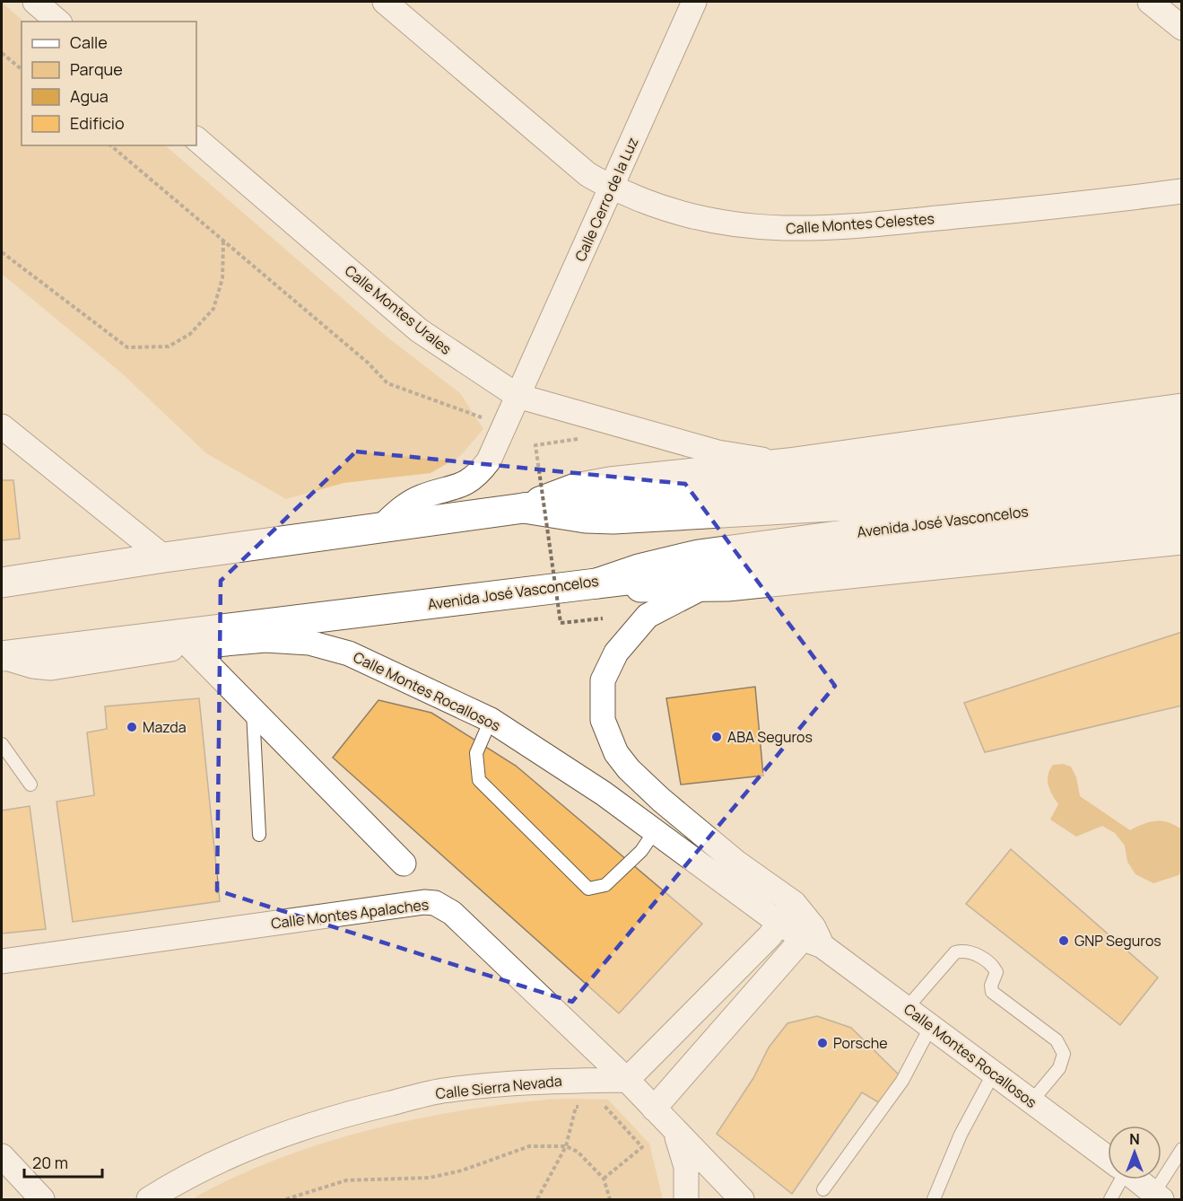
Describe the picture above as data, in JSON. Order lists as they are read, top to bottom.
{
  "streets": {
    "main road": ["Avenida José Vasconcelos"],
    "street": [
      "Calle Cerro de la Luz",
      "Calle Montes Celestes",
      "Calle Montes Urales",
      "Calle Montes Rocallosos",
      "Calle Montes Apalaches",
      "Calle Sierra Nevada"
    ]
  },
  "crossings": [
    ["Calle Cerro de la Luz", "Calle Montes Celestes"],
    ["Calle Cerro de la Luz", "Calle Montes Urales"],
    ["Calle Cerro de la Luz", "Avenida José Vasconcelos"],
    ["Avenida José Vasconcelos", "Calle Montes Rocallosos"],
    ["Calle Montes Apalaches", "Calle Sierra Nevada"]
  ],
  "places": [
    "Mazda",
    "ABA Seguros",
    "GNP Seguros",
    "Porsche"
  ],
  "legend": [
    "Calle",
    "Parque",
    "Agua",
    "Edificio"
  ],
  "scale_bar": "20 m",
  "north": "top"
}
